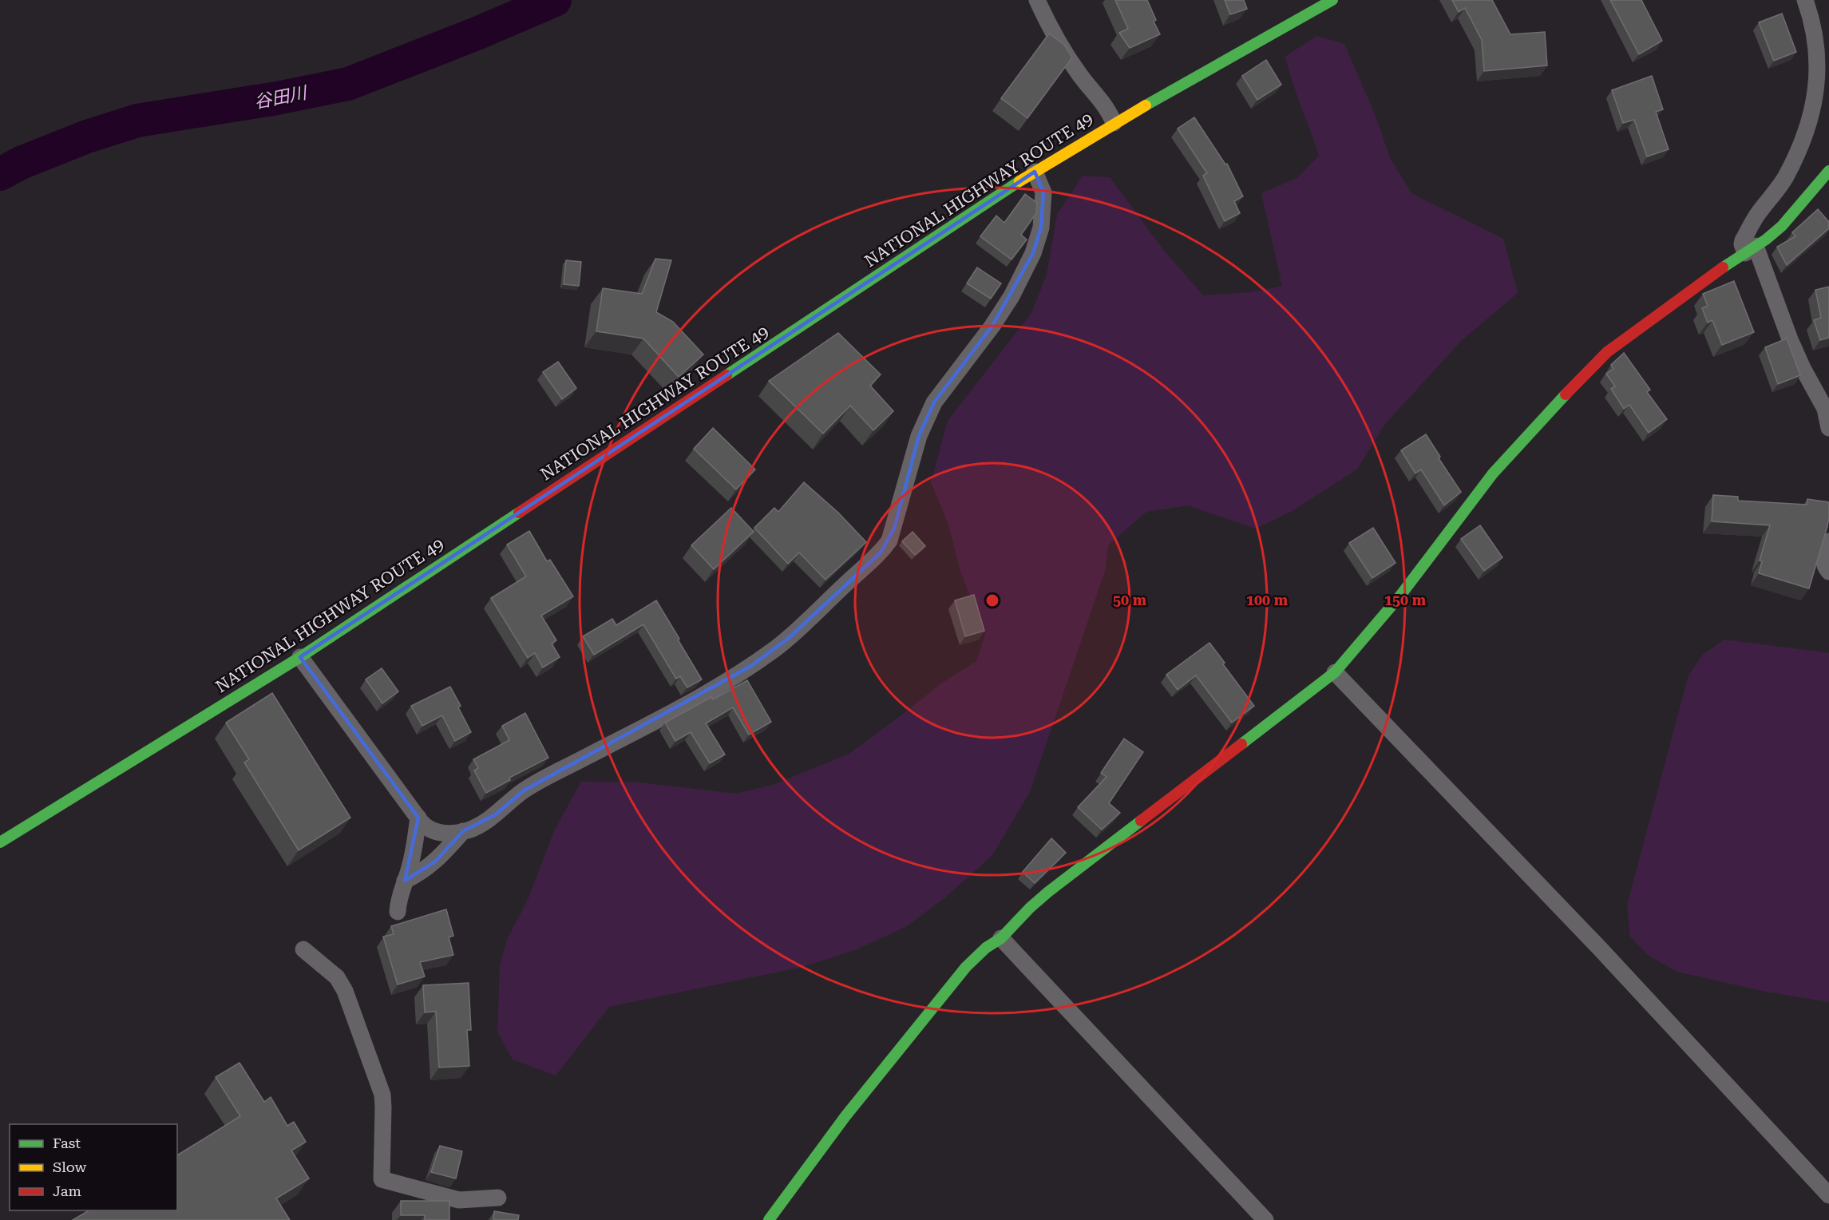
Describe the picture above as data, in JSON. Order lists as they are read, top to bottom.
{
  "streets": {
    "main road": ["NATIONAL HIGHWAY ROUTE 49"]
  },
  "water": ["谷田川"],
  "legend": ["Fast", "Slow", "Jam"],
  "rings": ["50 m", "100 m", "150 m"]
}
